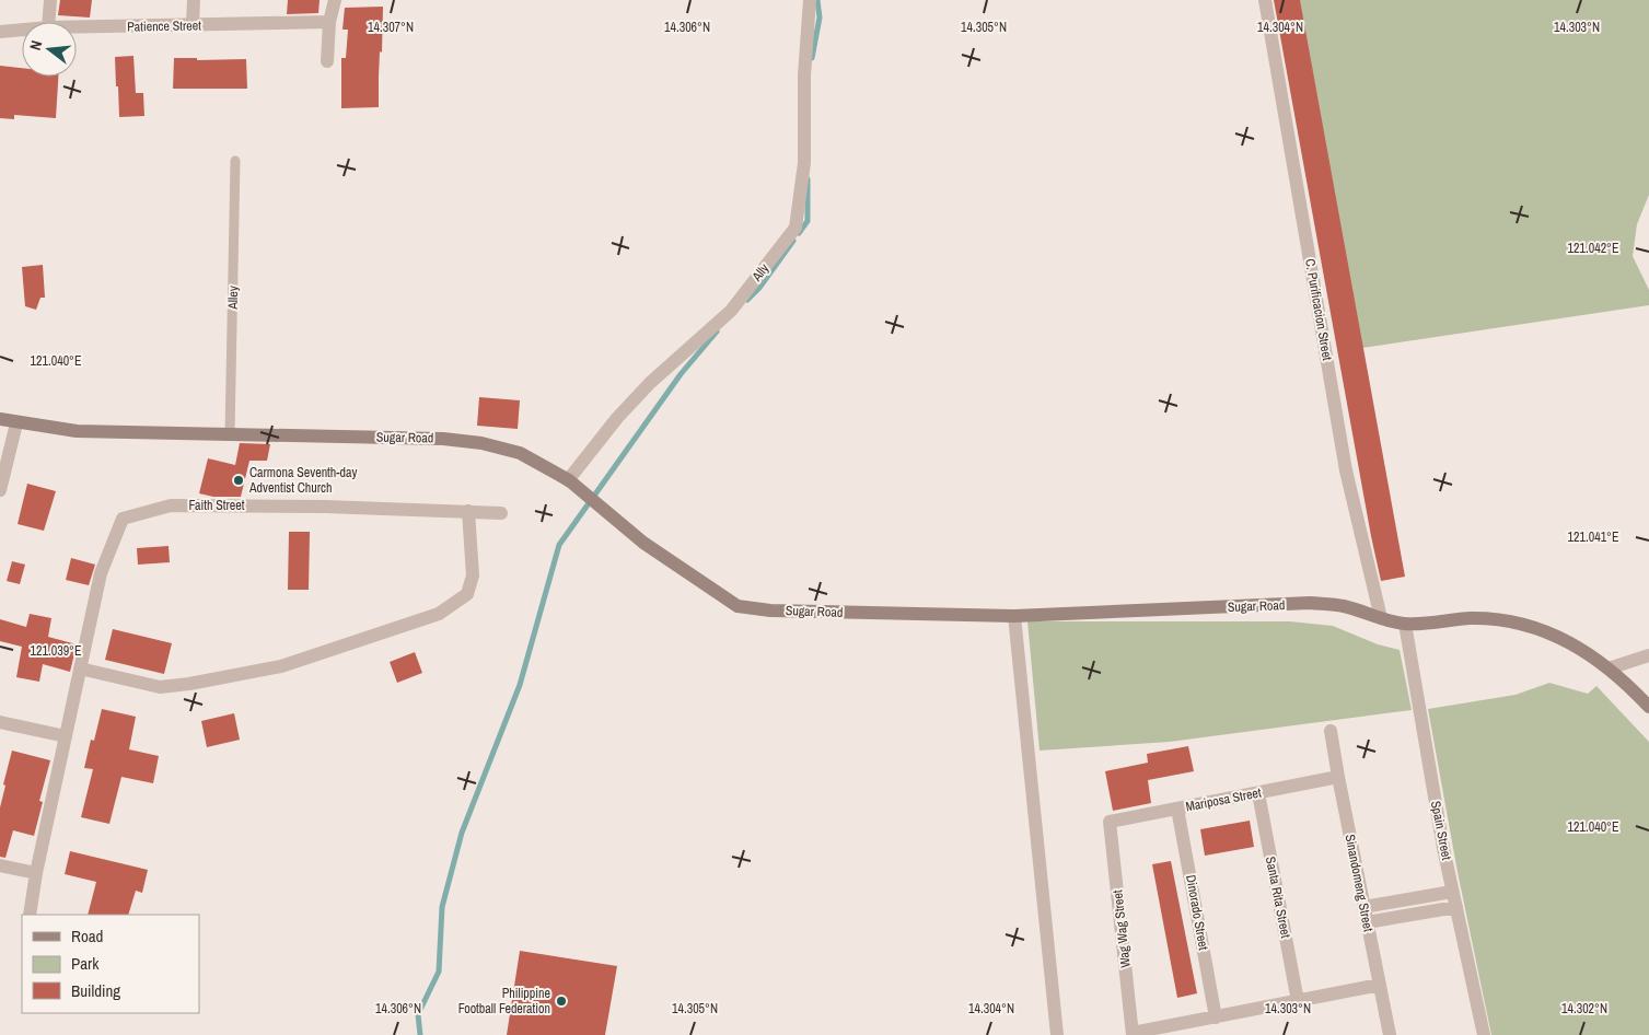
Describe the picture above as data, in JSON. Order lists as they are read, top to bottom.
{
  "streets": {
    "main road": ["Sugar Road"],
    "street": [
      "Patience Street",
      "Ally",
      "C. Purificacion Street",
      "Faith Street",
      "Mariposa Street",
      "Spain Street",
      "Sinandomeng Street",
      "Santa Rita Street",
      "Dinorado Street",
      "Wag Wag Street"
    ],
    "lane": ["Alley"]
  },
  "crossings": [
    ["Ally", "Sugar Road"],
    ["Alley", "Sugar Road"],
    ["C. Purificacion Street", "Sugar Road"],
    ["Sugar Road", "Spain Street"],
    ["Mariposa Street", "Sinandomeng Street"],
    ["Mariposa Street", "Santa Rita Street"],
    ["Mariposa Street", "Dinorado Street"],
    ["Mariposa Street", "Wag Wag Street"]
  ],
  "places": ["Carmona Seventh-day Adventist Church", "Philippine Football Federation"],
  "legend": ["Road", "Park", "Building"],
  "north": "left",
  "coordinates": [
    "14.307°N",
    "14.306°N",
    "14.305°N",
    "14.304°N",
    "14.303°N",
    "121.042°E",
    "121.040°E",
    "121.041°E",
    "121.039°E",
    "14.302°N"
  ]
}
